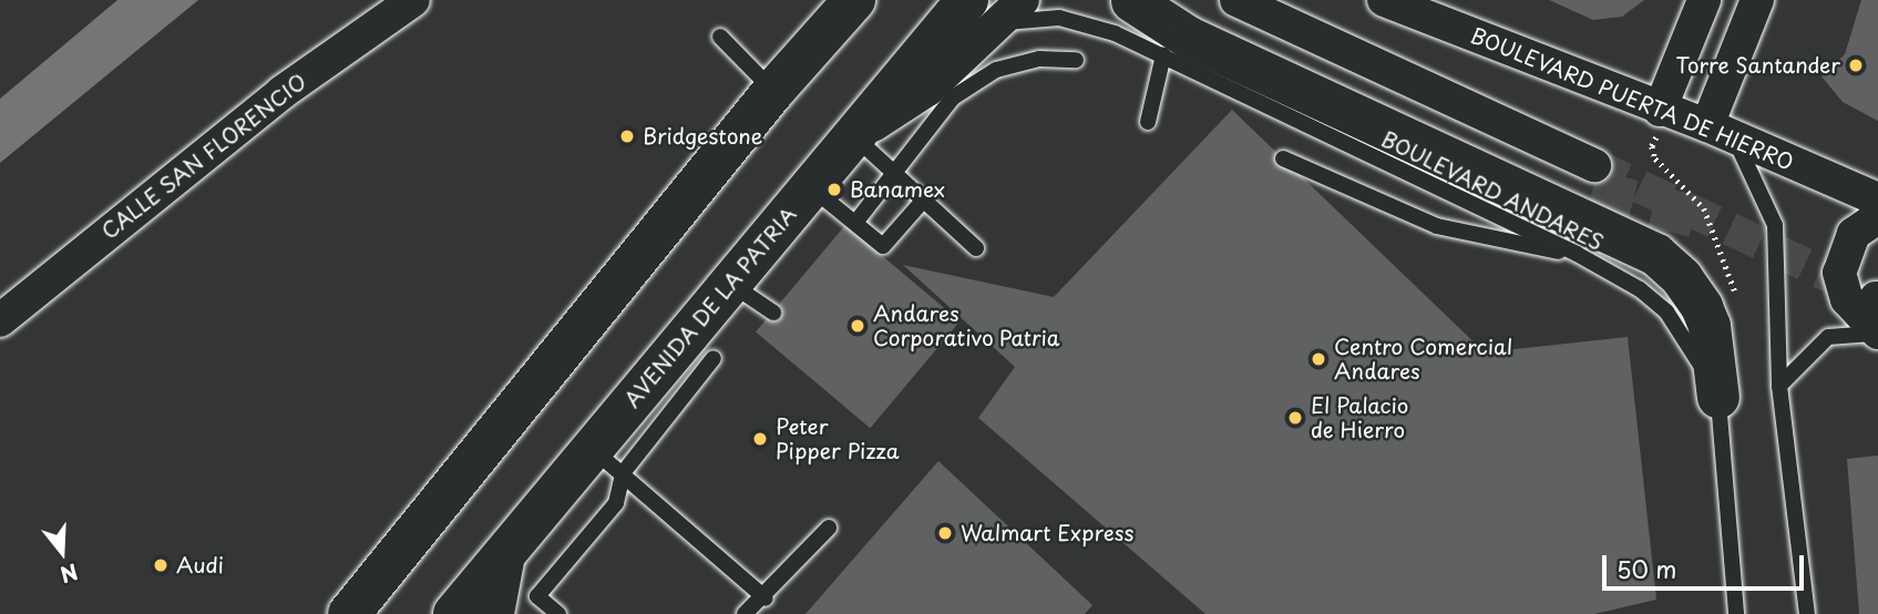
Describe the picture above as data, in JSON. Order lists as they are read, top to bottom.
{
  "streets": {
    "main road": ["AVENIDA DE LA PATRIA"],
    "street": ["BOULEVARD PUERTA DE HIERRO", "CALLE SAN FLORENCIO"],
    "lane": ["BOULEVARD ANDARES"]
  },
  "crossings": [
    ["BOULEVARD ANDARES", "AVENIDA DE LA PATRIA"]
  ],
  "places": [
    "Torre Santander",
    "Bridgestone",
    "Banamex",
    "Andares Corporativo Patria",
    "Centro Comercial Andares",
    "El Palacio de Hierro",
    "Peter Pipper Pizza",
    "Walmart Express",
    "Audi"
  ],
  "scale_bar": "50 m",
  "north": "bottom"
}
